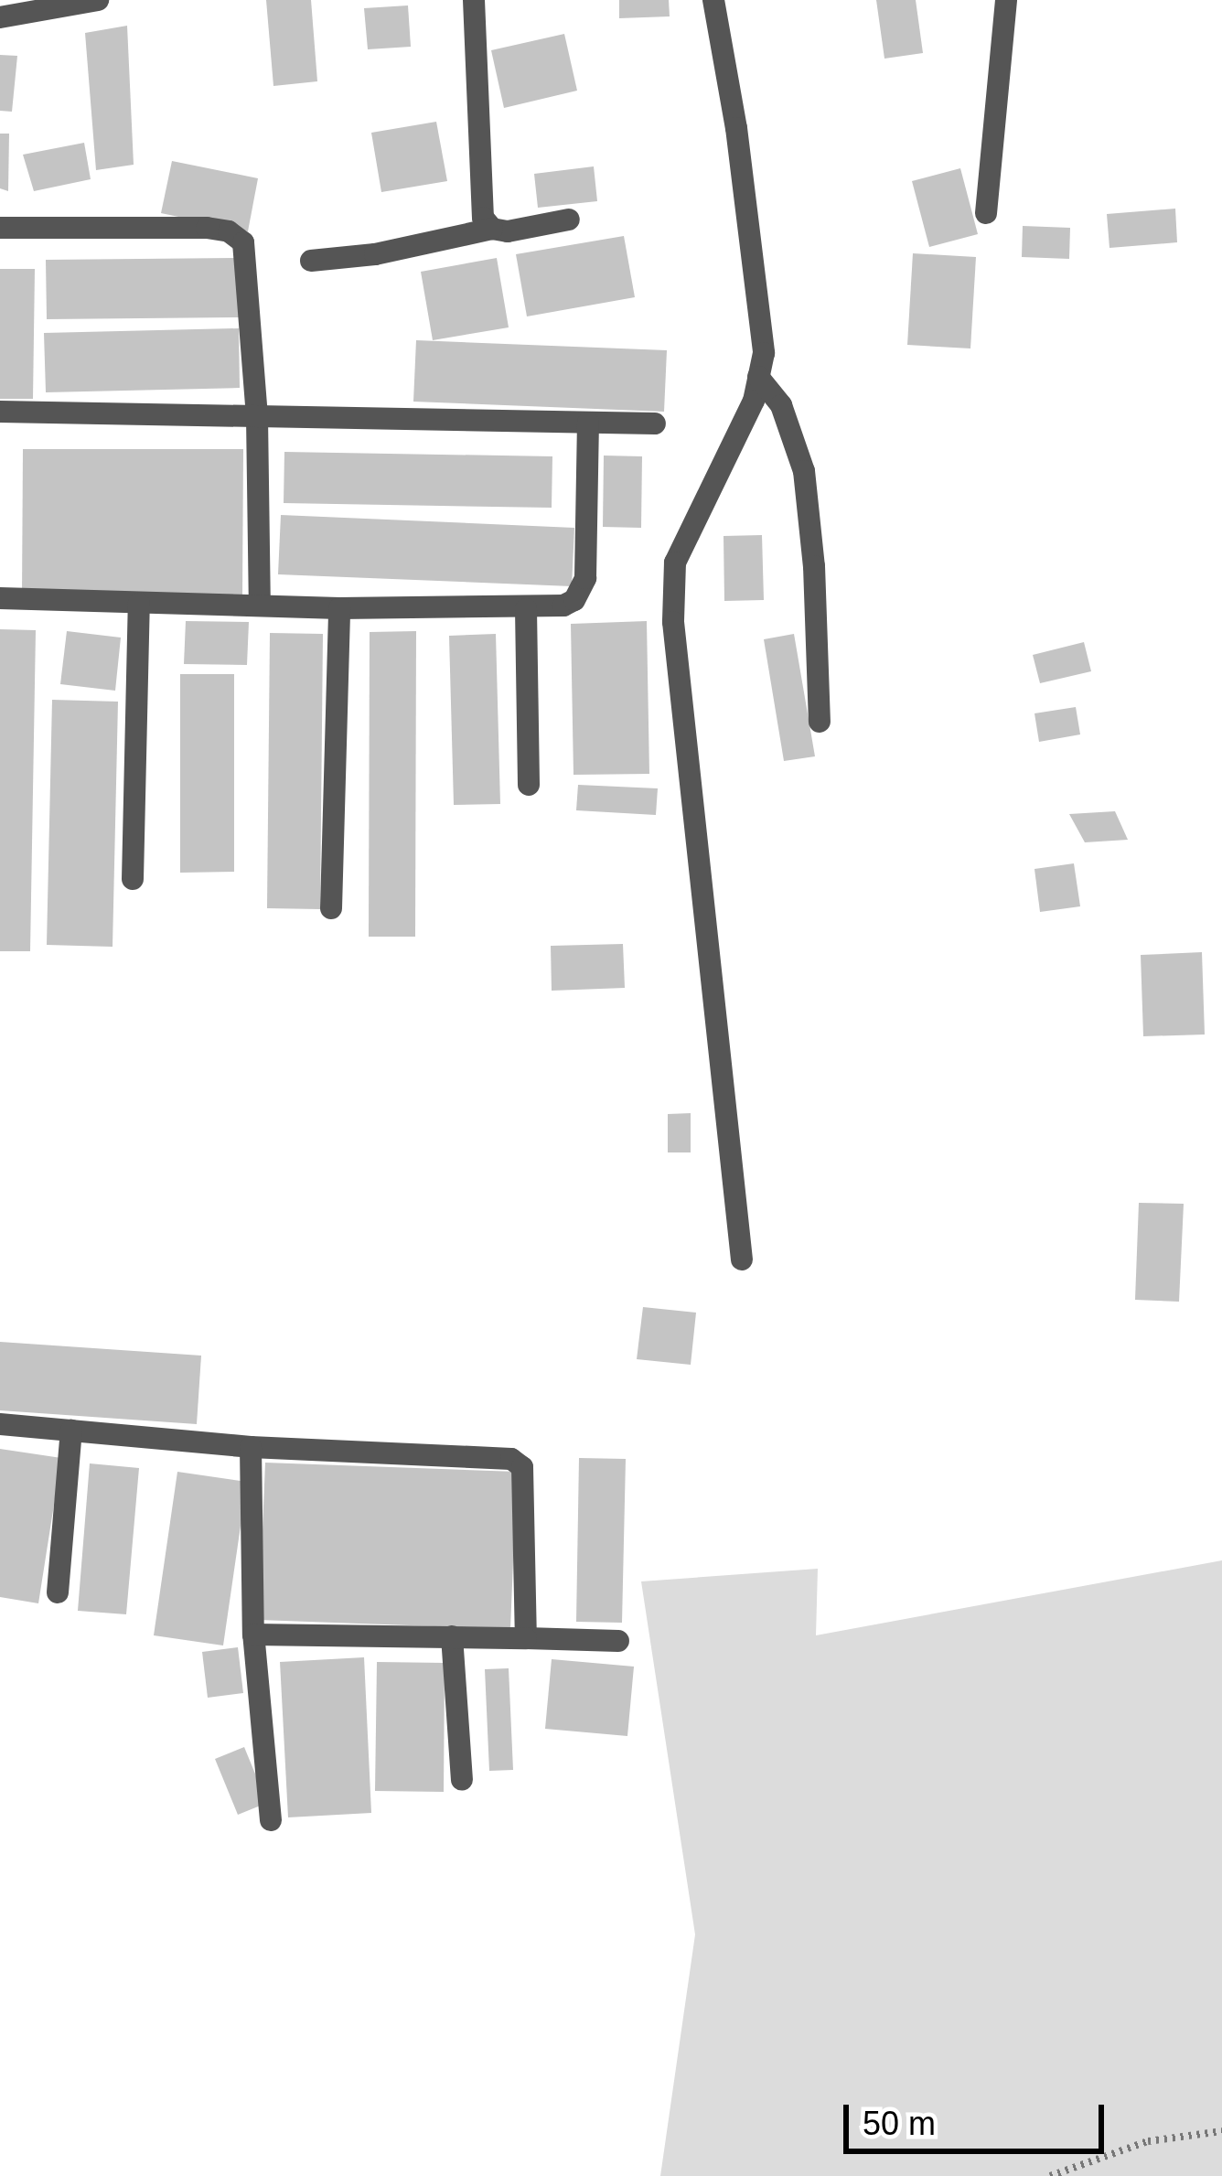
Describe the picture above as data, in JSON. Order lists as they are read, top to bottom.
{
  "scale_bar": "50 m"
}
